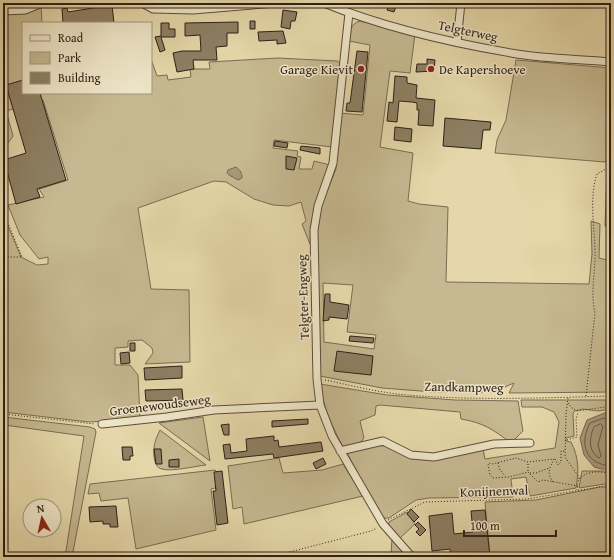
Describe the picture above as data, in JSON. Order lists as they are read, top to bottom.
{
  "streets": {
    "street": ["Telgterweg", "Telgter-Engweg", "Groenewoudseweg"],
    "path": ["Zandkampweg", "Konijnenwal"]
  },
  "crossings": [
    ["Telgterweg", "Telgter-Engweg"],
    ["Telgter-Engweg", "Zandkampweg"],
    ["Telgter-Engweg", "Groenewoudseweg"],
    ["Telgter-Engweg", "Konijnenwal"]
  ],
  "places": ["Garage Kievit", "De Kapershoeve"],
  "legend": ["Road", "Park", "Building"],
  "scale_bar": "100 m",
  "north": "top"
}
